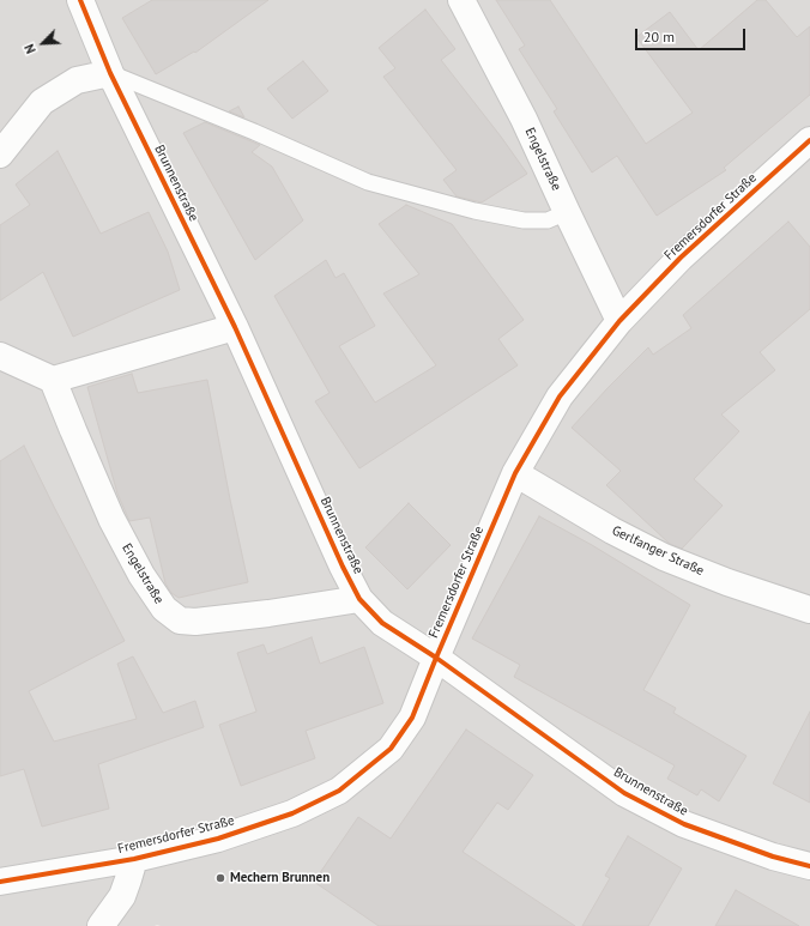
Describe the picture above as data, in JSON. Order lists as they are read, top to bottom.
{
  "streets": {
    "street": [
      "Engelstraße",
      "Brunnenstraße",
      "Fremersdorfer Straße",
      "Gerlfanger Straße"
    ]
  },
  "crossings": [
    ["Engelstraße", "Brunnenstraße"],
    ["Engelstraße", "Fremersdorfer Straße"],
    ["Brunnenstraße", "Fremersdorfer Straße"],
    ["Fremersdorfer Straße", "Gerlfanger Straße"]
  ],
  "places": ["Mechern Brunnen"],
  "scale_bar": "20 m",
  "north": "bottom left"
}
